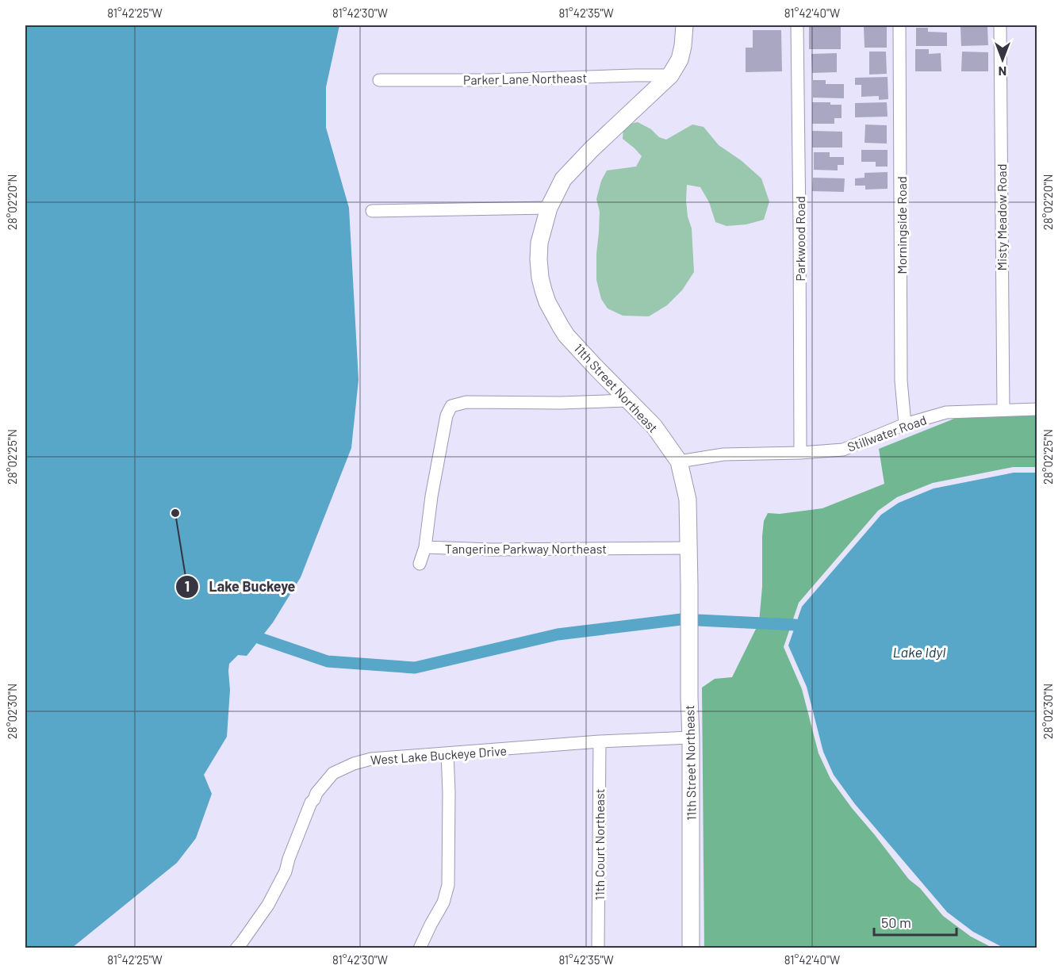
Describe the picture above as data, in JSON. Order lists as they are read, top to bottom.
{
  "streets": {
    "street": [
      "Parker Lane Northeast",
      "Misty Meadow Road",
      "Morningside Road",
      "Parkwood Road",
      "11th Street Northeast",
      "Stillwater Road",
      "Tangerine Parkway Northeast",
      "West Lake Buckeye Drive",
      "11th Court Northeast"
    ]
  },
  "crossings": [
    ["Parker Lane Northeast", "11th Street Northeast"],
    ["Misty Meadow Road", "Stillwater Road"],
    ["Morningside Road", "Stillwater Road"],
    ["Parkwood Road", "Stillwater Road"],
    ["11th Street Northeast", "Stillwater Road"],
    ["11th Street Northeast", "Tangerine Parkway Northeast"],
    ["11th Street Northeast", "West Lake Buckeye Drive"],
    ["West Lake Buckeye Drive", "11th Court Northeast"]
  ],
  "water": ["Lake Idyl"],
  "places": ["Lake Buckeye"],
  "scale_bar": "50 m",
  "north": "bottom",
  "coordinates": [
    "81°42'25\"W",
    "81°42'30\"W",
    "81°42'35\"W",
    "81°42'40\"W",
    "28°02'20\"N",
    "28°02'25\"N",
    "28°02'30\"N"
  ]
}
